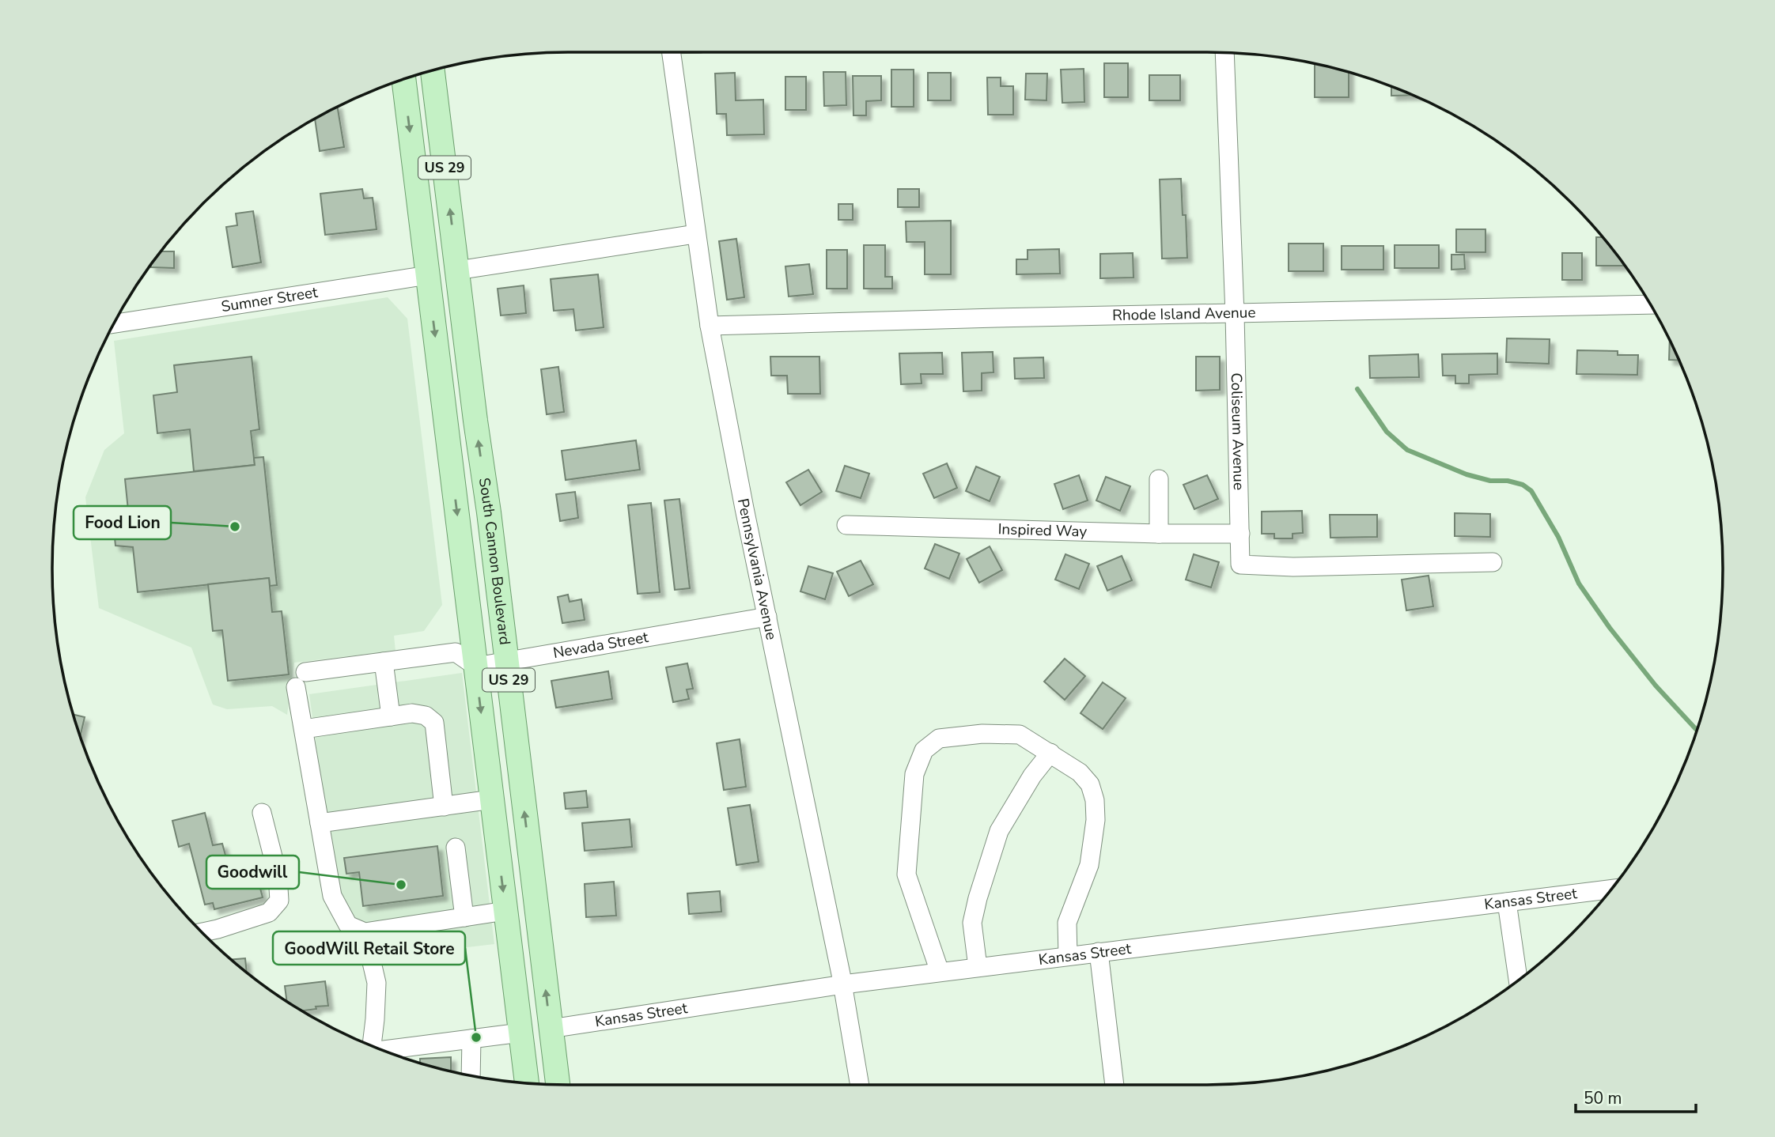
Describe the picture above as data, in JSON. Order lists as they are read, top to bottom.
{
  "streets": {
    "main road": ["US 29", "South Cannon Boulevard"],
    "street": [
      "Sumner Street",
      "Rhode Island Avenue",
      "Coliseum Avenue",
      "Inspired Way",
      "Pennsylvania Avenue",
      "Nevada Street",
      "Kansas Street"
    ]
  },
  "crossings": [
    ["Sumner Street", "South Cannon Boulevard"],
    ["Rhode Island Avenue", "Coliseum Avenue"],
    ["Rhode Island Avenue", "Pennsylvania Avenue"],
    ["Coliseum Avenue", "Inspired Way"],
    ["South Cannon Boulevard", "Nevada Street"],
    ["South Cannon Boulevard", "Kansas Street"],
    ["Pennsylvania Avenue", "Nevada Street"],
    ["Pennsylvania Avenue", "Kansas Street"]
  ],
  "places": ["Food Lion", "Goodwill", "GoodWill Retail Store"],
  "scale_bar": "50 m"
}
